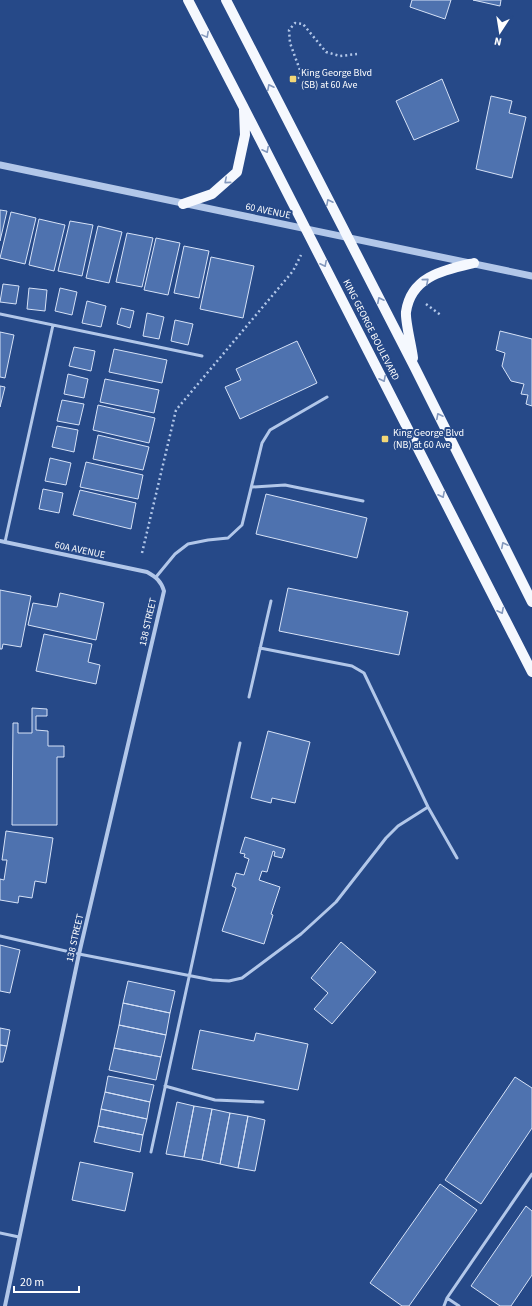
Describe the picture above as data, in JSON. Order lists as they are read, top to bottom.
{
  "streets": {
    "main road": ["KING GEORGE BOULEVARD"],
    "street": ["60 AVENUE", "60A AVENUE", "138 STREET"]
  },
  "crossings": [
    ["60 AVENUE", "KING GEORGE BOULEVARD"],
    ["60A AVENUE", "138 STREET"]
  ],
  "places": {
    "transit": ["King George Blvd (SB) at 60 Ave", "King George Blvd (NB) at 60 Ave"]
  },
  "scale_bar": "20 m",
  "north": "bottom"
}
